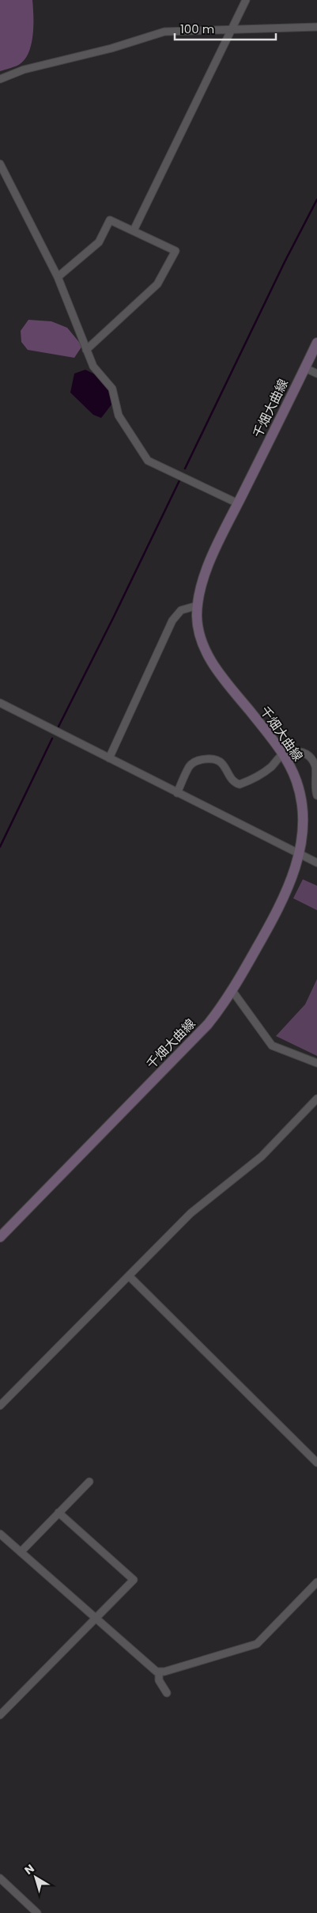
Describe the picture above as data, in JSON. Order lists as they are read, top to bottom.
{
  "streets": {
    "main road": ["千畑大曲線"]
  },
  "scale_bar": "100 m",
  "north": "top left"
}
